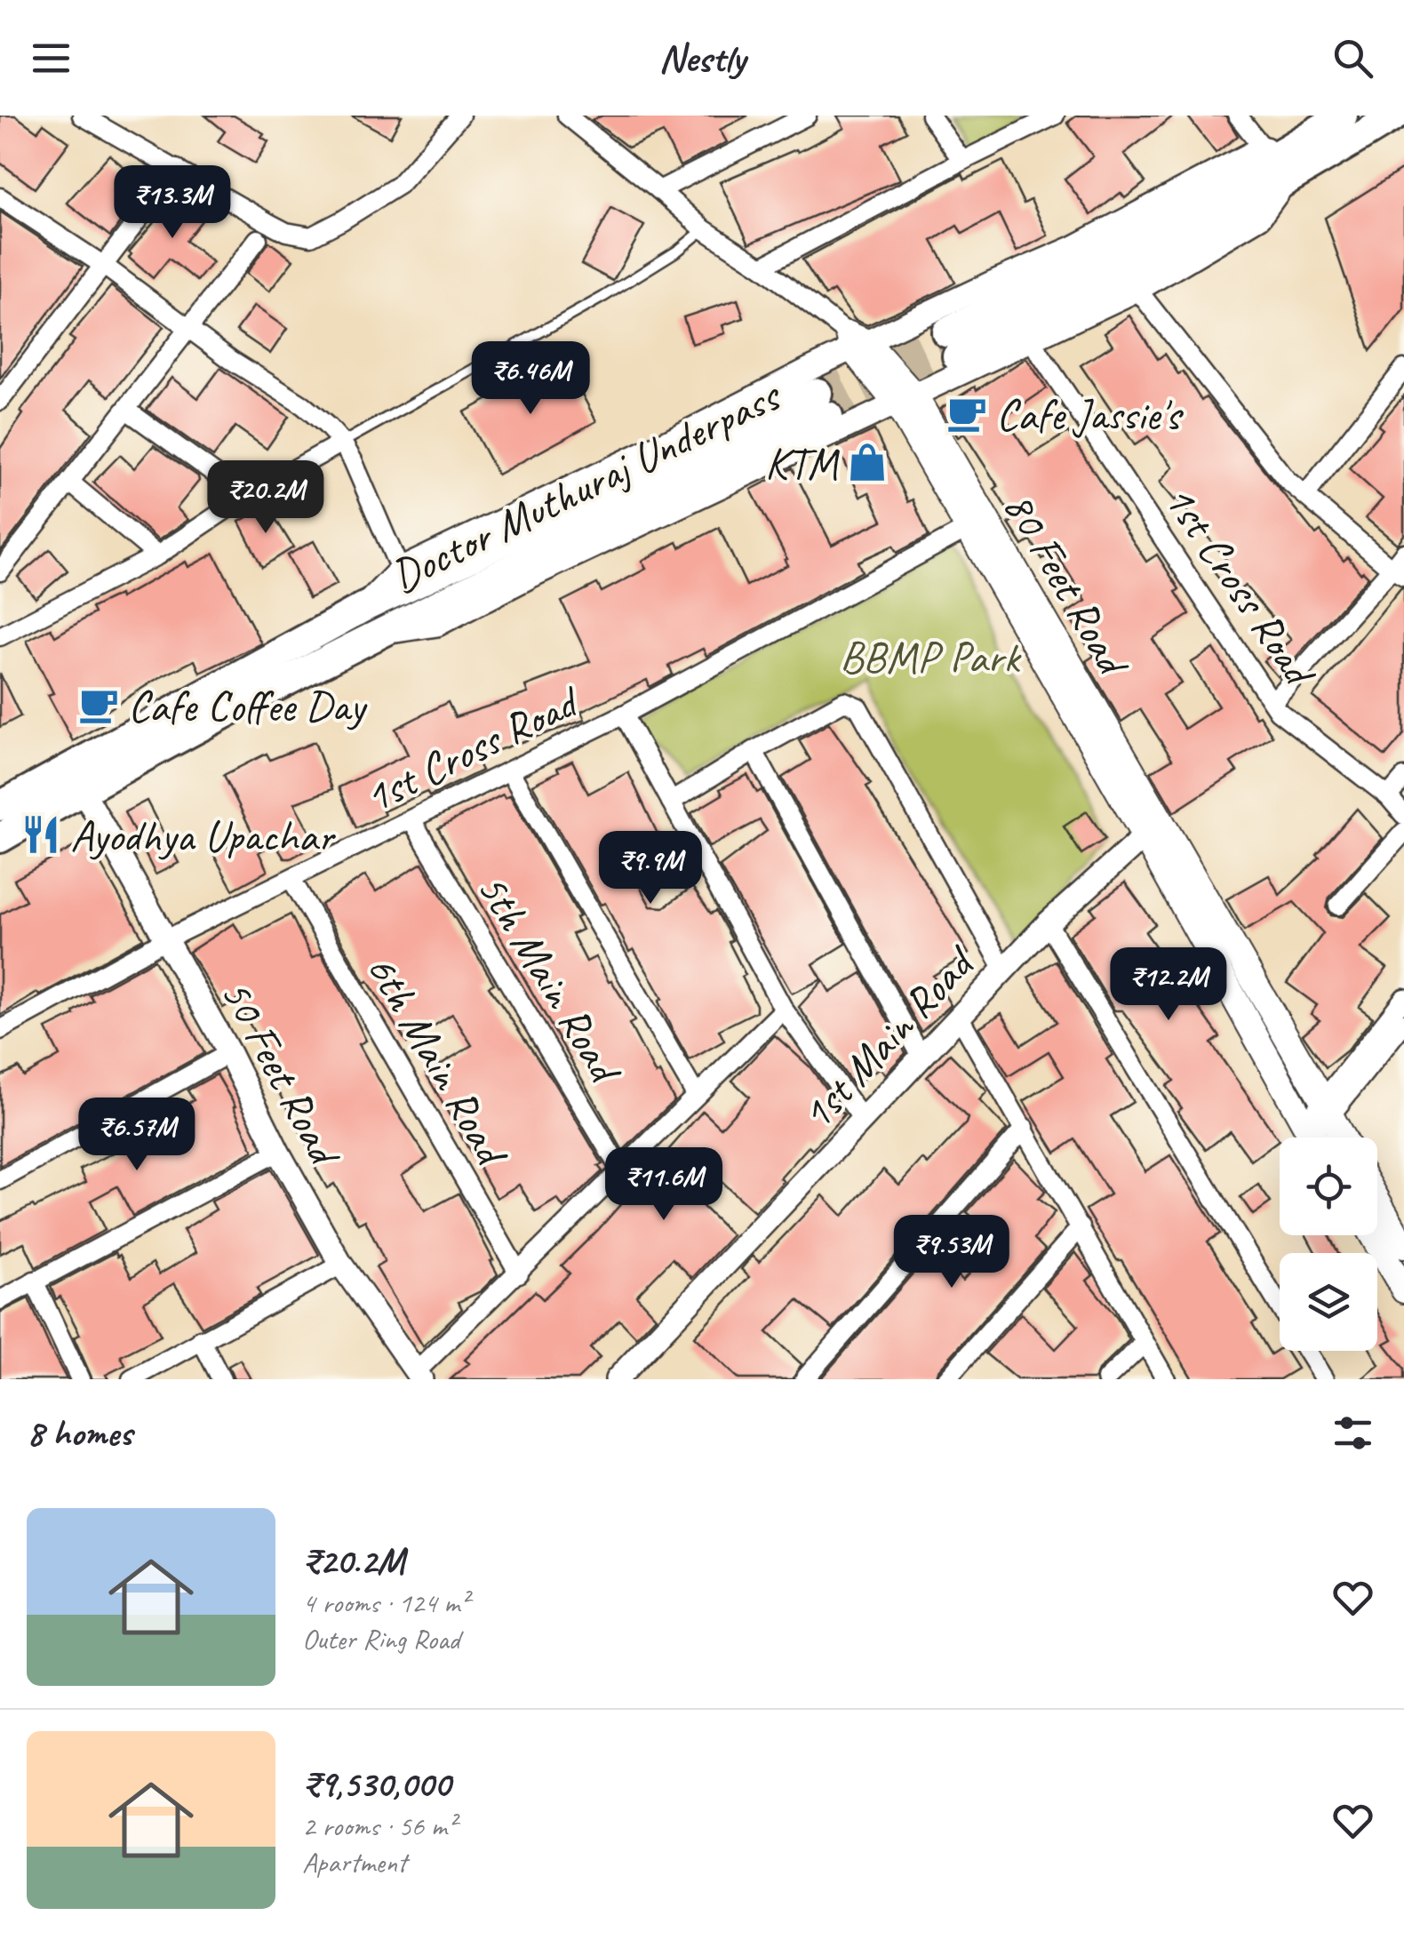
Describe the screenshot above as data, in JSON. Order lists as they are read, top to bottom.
{
  "streets": {
    "highway": ["Doctor Muthuraj Underpass"],
    "main road": ["80 Feet Road"],
    "street": [
      "1st Cross Road",
      "5th Main Road",
      "1st Main Road",
      "6th Main Road",
      "50 Feet Road"
    ]
  },
  "crossings": [
    ["Doctor Muthuraj Underpass", "50 Feet Road"],
    ["80 Feet Road", "1st Cross Road"],
    ["80 Feet Road", "1st Main Road"],
    ["1st Cross Road", "5th Main Road"],
    ["1st Cross Road", "6th Main Road"],
    ["1st Cross Road", "50 Feet Road"]
  ],
  "parks": ["BBMP Park"],
  "places": {
    "cafe": ["Cafe Jassie's", "Cafe Coffee Day"],
    "shop": ["KTM"],
    "restaurant": ["Ayodhya Upachar"]
  },
  "page": {
    "header": "Nestly",
    "price": [
      "₹13.3M",
      "₹6.46M",
      "₹20.2M",
      "₹9.9M",
      "₹12.2M",
      "₹6.57M",
      "₹11.6M",
      "₹9.53M"
    ],
    "heading": "8 homes",
    "list": [
      {
        "name": "₹20.2M",
        "note": "4 rooms · 124 m² · Outer Ring Road"
      },
      {
        "name": "₹9,530,000",
        "note": "2 rooms · 56 m² · Apartment"
      }
    ]
  }
}
